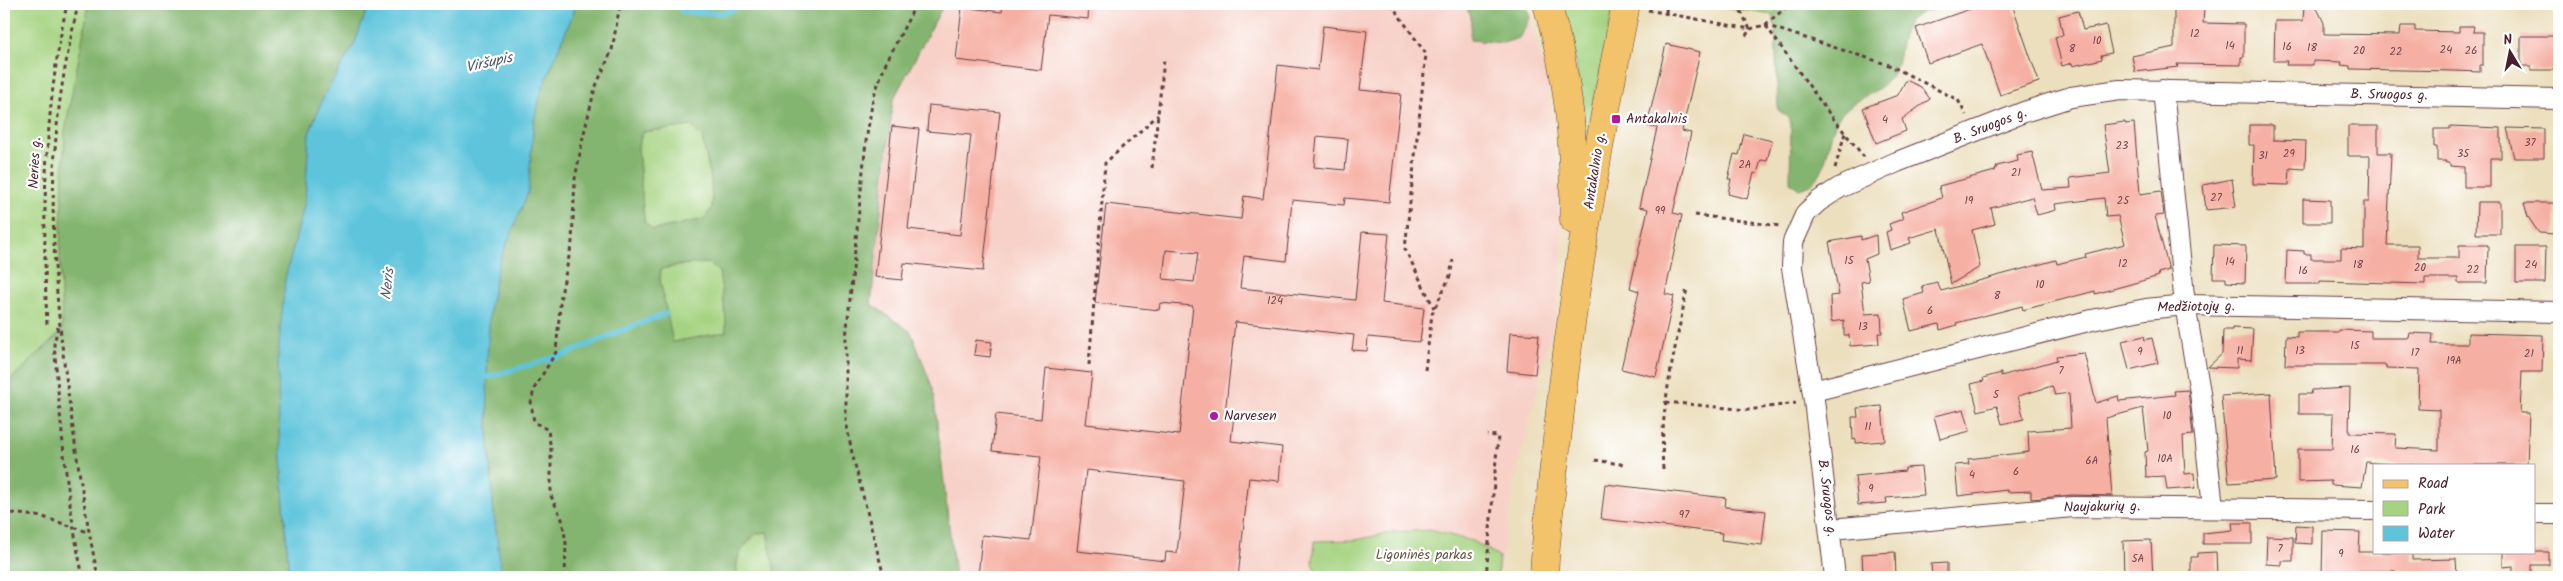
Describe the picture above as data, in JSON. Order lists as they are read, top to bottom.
{
  "streets": {
    "main road": ["Antakalnio g."],
    "street": ["B. Sruogos g.", "Medžiotojų g.", "Naujakurių g."],
    "path": ["Neries g."]
  },
  "crossings": [
    ["B. Sruogos g.", "Medžiotojų g."],
    ["B. Sruogos g.", "Naujakurių g."]
  ],
  "water": ["Viršupis", "Neris"],
  "parks": ["Ligoninės parkas"],
  "places": {
    "transit": ["Antakalnis"],
    "other": ["Narvesen"]
  },
  "house_numbers": [
    "12",
    "10",
    "14",
    "16",
    "18",
    "8",
    "24",
    "20",
    "26",
    "22",
    "4",
    "37",
    "23",
    "29",
    "35",
    "31",
    "2A",
    "21",
    "27",
    "19",
    "25",
    "99",
    "15",
    "14",
    "12",
    "18",
    "24",
    "20",
    "22",
    "16",
    "10",
    "8",
    "124",
    "6",
    "13",
    "15",
    "11",
    "13",
    "9",
    "17",
    "21",
    "19A",
    "7",
    "5",
    "10",
    "11",
    "16",
    "10A",
    "6A",
    "6",
    "4",
    "9",
    "97",
    "7",
    "9",
    "5A"
  ],
  "legend": ["Road", "Park", "Water"],
  "north": "top"
}
